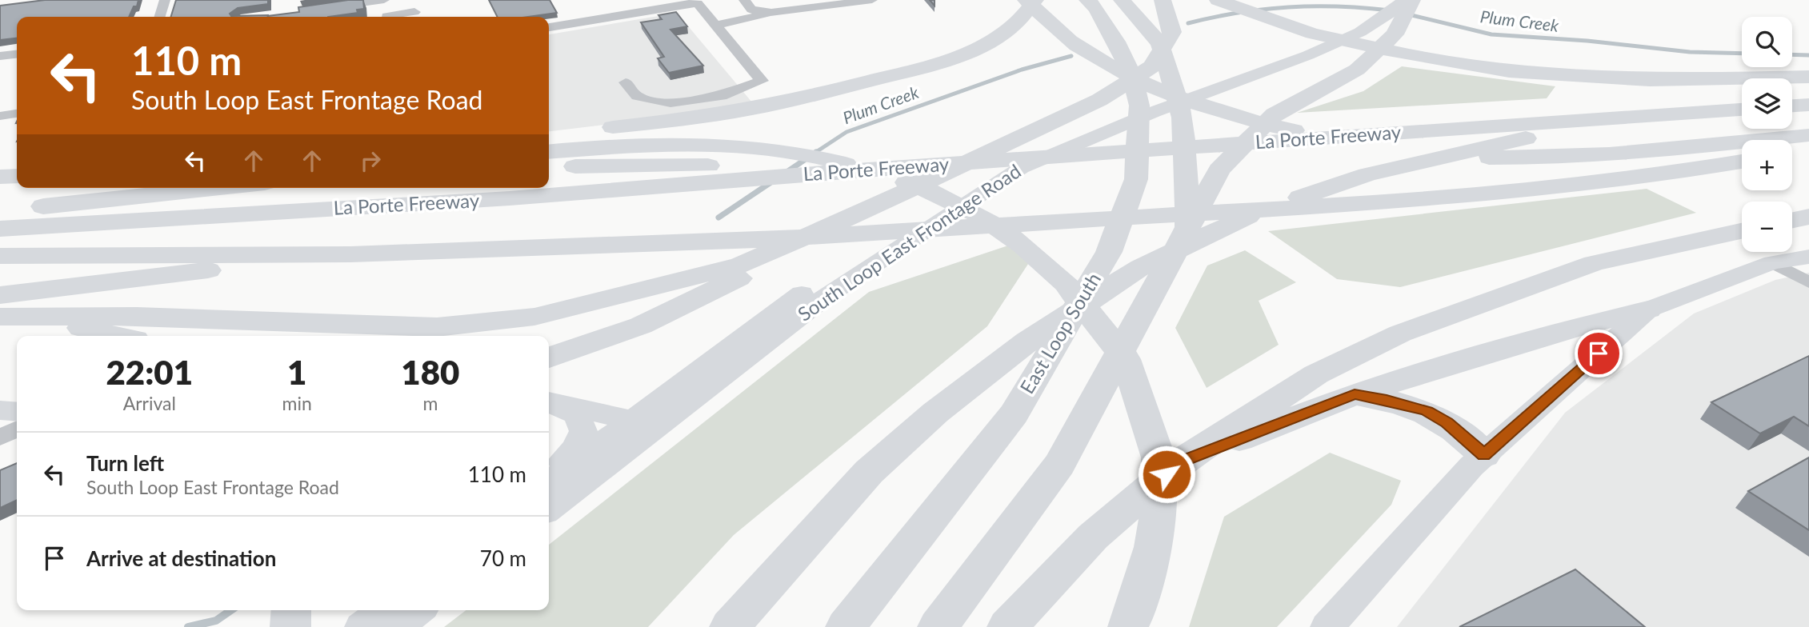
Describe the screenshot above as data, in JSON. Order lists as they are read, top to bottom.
{
  "streets": {
    "highway": ["La Porte Freeway", "East Loop South"],
    "main road": ["South Loop East Frontage Road"]
  },
  "water": ["Plum Creek"],
  "page": {
    "map_buttons": ["+", "−"],
    "turn": ["110 m", "South Loop East Frontage Road"],
    "eta": [
      "22:01",
      "Arrival",
      "1",
      "min",
      "180",
      "m"
    ],
    "list": [
      {
        "name": "Turn left",
        "note": "South Loop East Frontage Road",
        "value": "110 m"
      },
      {
        "name": "Arrive at destination",
        "value": "70 m"
      }
    ]
  }
}
